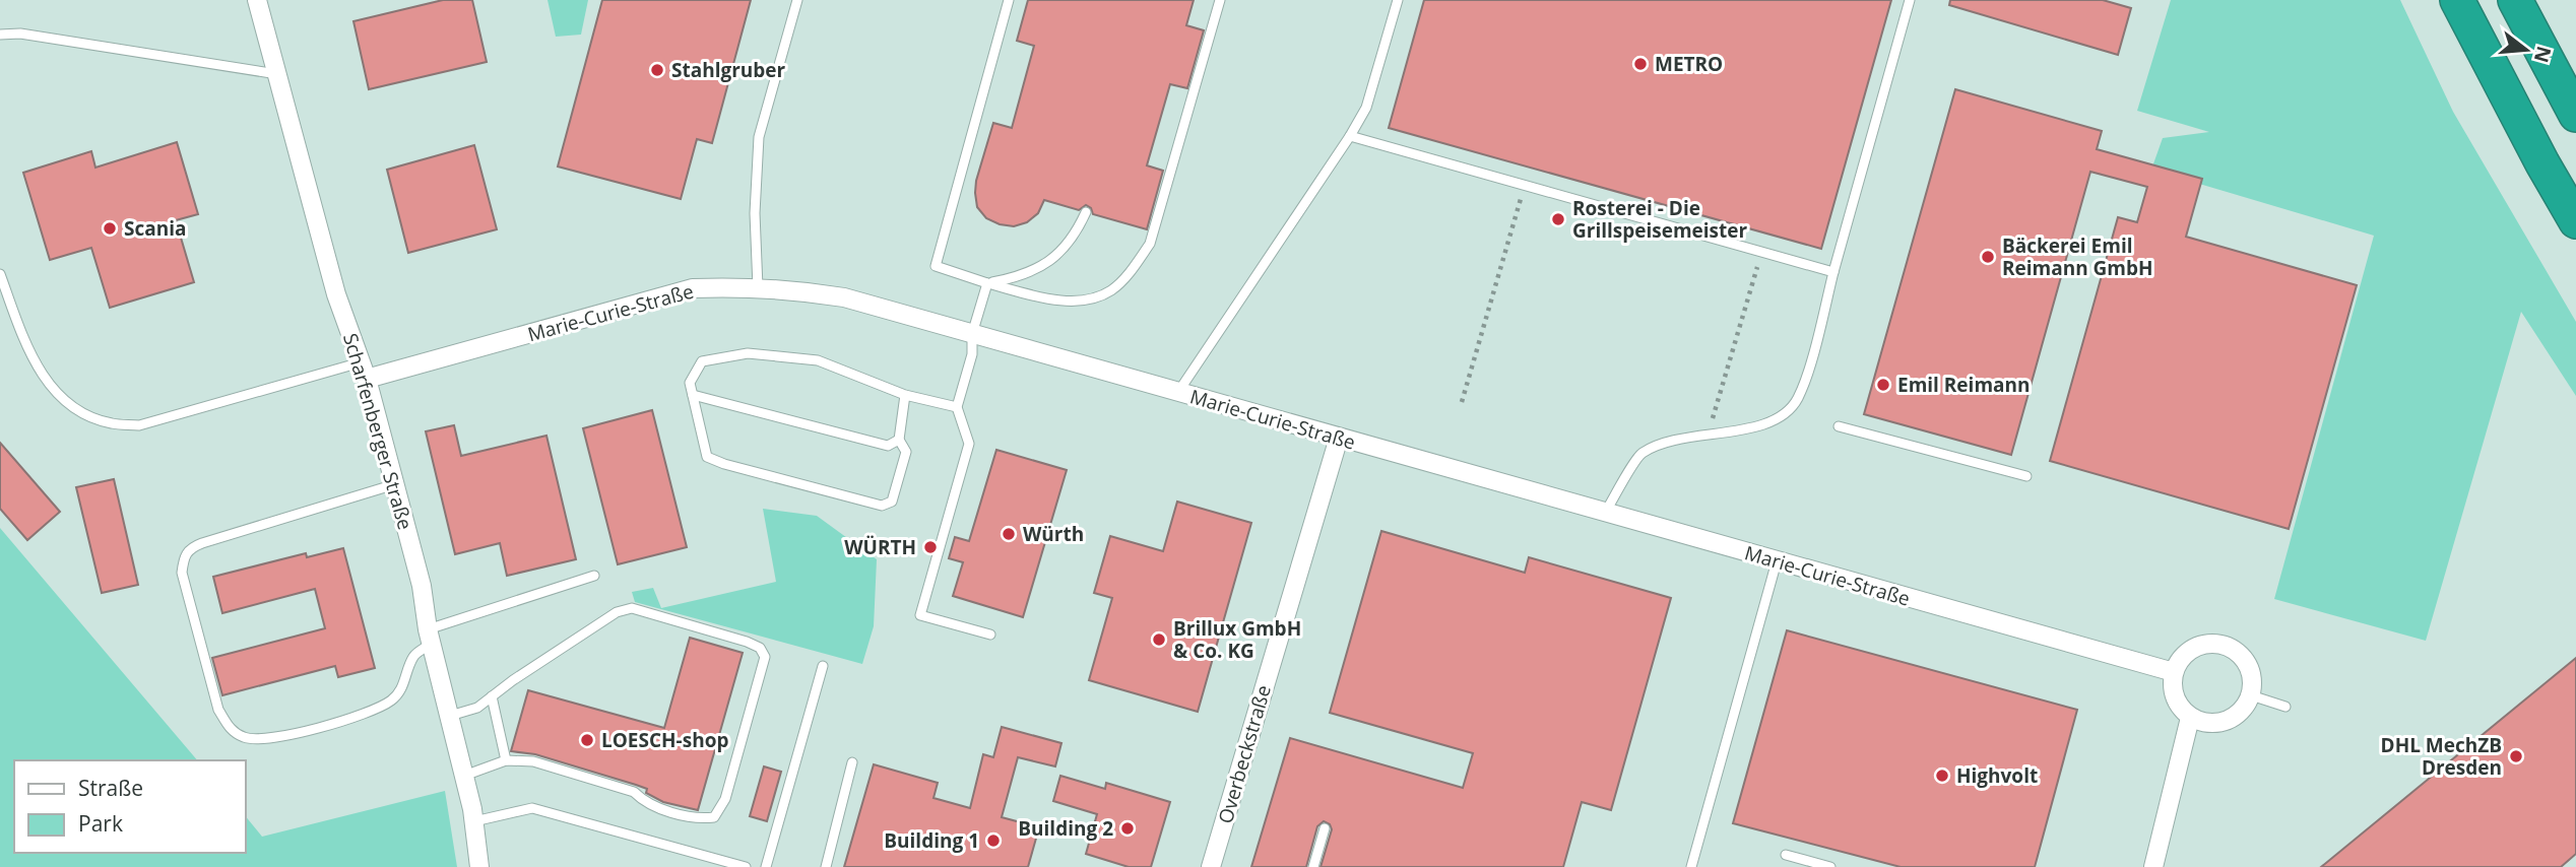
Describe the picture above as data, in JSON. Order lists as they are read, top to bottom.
{
  "streets": {
    "street": ["Marie-Curie-Straße", "Scharfenberger Straße", "Overbeckstraße"]
  },
  "crossings": [
    ["Marie-Curie-Straße", "Scharfenberger Straße"],
    ["Marie-Curie-Straße", "Overbeckstraße"]
  ],
  "places": [
    "METRO",
    "Stahlgruber",
    "Rosterei - Die Grillspeisemeister",
    "Scania",
    "Bäckerei Emil Reimann GmbH",
    "Emil Reimann",
    "Würth",
    "WÜRTH",
    "Brillux GmbH & Co. KG",
    "LOESCH-shop",
    "DHL MechZB Dresden",
    "Highvolt",
    "Building 2",
    "Building 1"
  ],
  "legend": ["Straße", "Park"],
  "north": "right"
}
